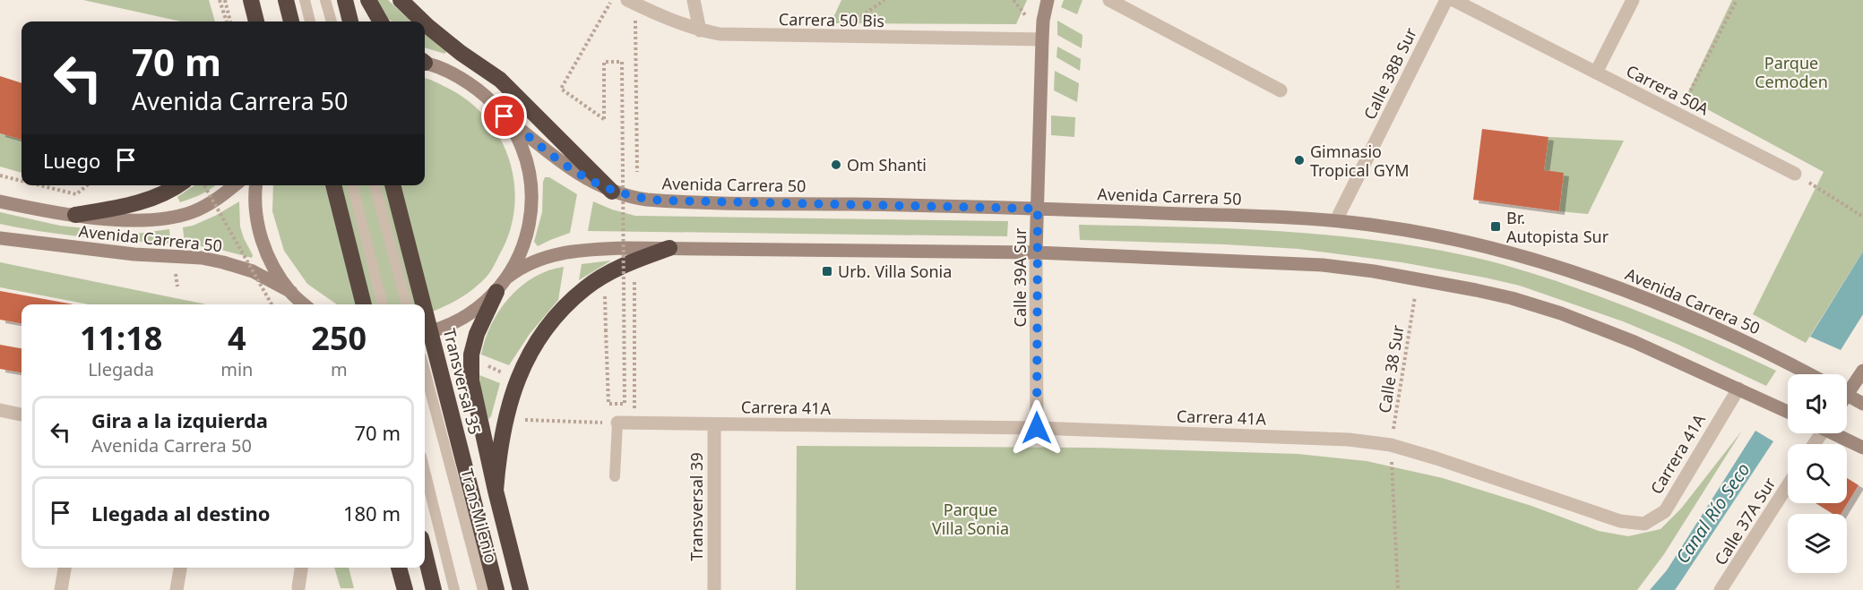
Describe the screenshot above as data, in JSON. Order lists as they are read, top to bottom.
{
  "streets": {
    "highway": ["Transversal 35"],
    "main road": ["Avenida Carrera 50", "Calle 39A Sur"],
    "street": [
      "Carrera 50 Bis",
      "Calle 38B Sur",
      "Carrera 50A",
      "Carrera 41A",
      "Transversal 39",
      "Calle 37A Sur"
    ],
    "lane": ["TransMilenio"],
    "path": ["Calle 38 Sur"]
  },
  "crossings": [
    ["Carrera 50 Bis", "Calle 39A Sur"],
    ["Calle 38B Sur", "Avenida Carrera 50"],
    ["Avenida Carrera 50", "Calle 39A Sur"],
    ["Calle 39A Sur", "Carrera 41A"],
    ["Calle 38 Sur", "Carrera 41A"],
    ["Carrera 41A", "Transversal 39"]
  ],
  "water": ["Canal Río Seco"],
  "parks": ["Parque Cemoden", "Parque Villa Sonia"],
  "places": {
    "other": ["Gimnasio Tropical GYM", "Om Shanti"],
    "transit": ["Br. Autopista Sur", "Urb. Villa Sonia"]
  },
  "page": {
    "turn": ["70 m", "Avenida Carrera 50"],
    "then": "Luego",
    "eta": [
      "11:18",
      "Llegada",
      "4",
      "min",
      "250",
      "m"
    ],
    "list": [
      {
        "name": "Gira a la izquierda",
        "note": "Avenida Carrera 50",
        "value": "70 m"
      },
      {
        "name": "Llegada al destino",
        "value": "180 m"
      }
    ]
  }
}
